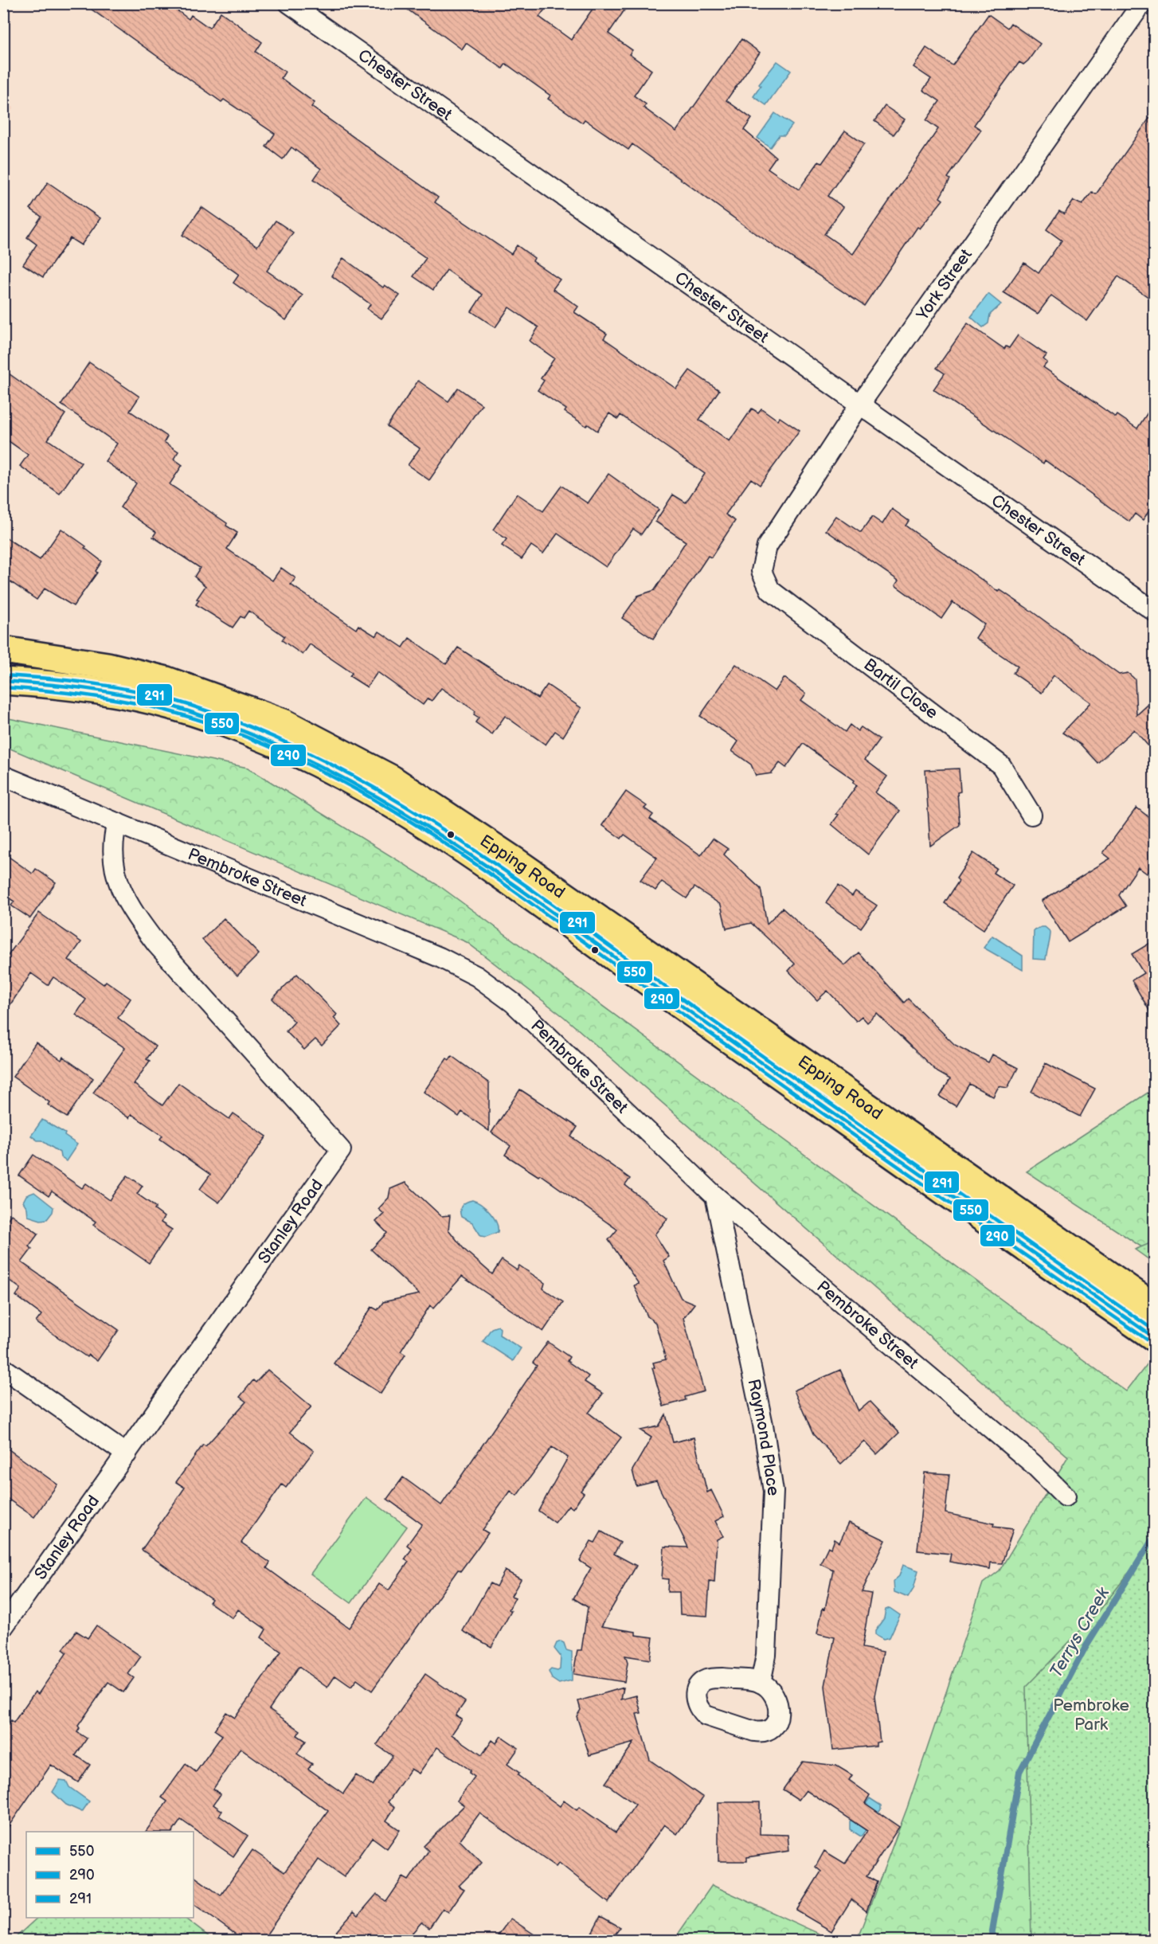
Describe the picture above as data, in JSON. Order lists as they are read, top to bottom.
{
  "streets": {
    "main road": ["Epping Road"],
    "street": [
      "Chester Street",
      "York Street",
      "Bartil Close",
      "Pembroke Street",
      "Stanley Road",
      "Raymond Place"
    ]
  },
  "crossings": [
    ["Chester Street", "York Street"],
    ["York Street", "Bartil Close"],
    ["Pembroke Street", "Stanley Road"],
    ["Pembroke Street", "Raymond Place"]
  ],
  "water": ["Terrys Creek"],
  "parks": ["Pembroke Park"],
  "lines": ["transit line 291", "transit line 550", "transit line 290"],
  "legend": ["550", "290", "291"]
}
